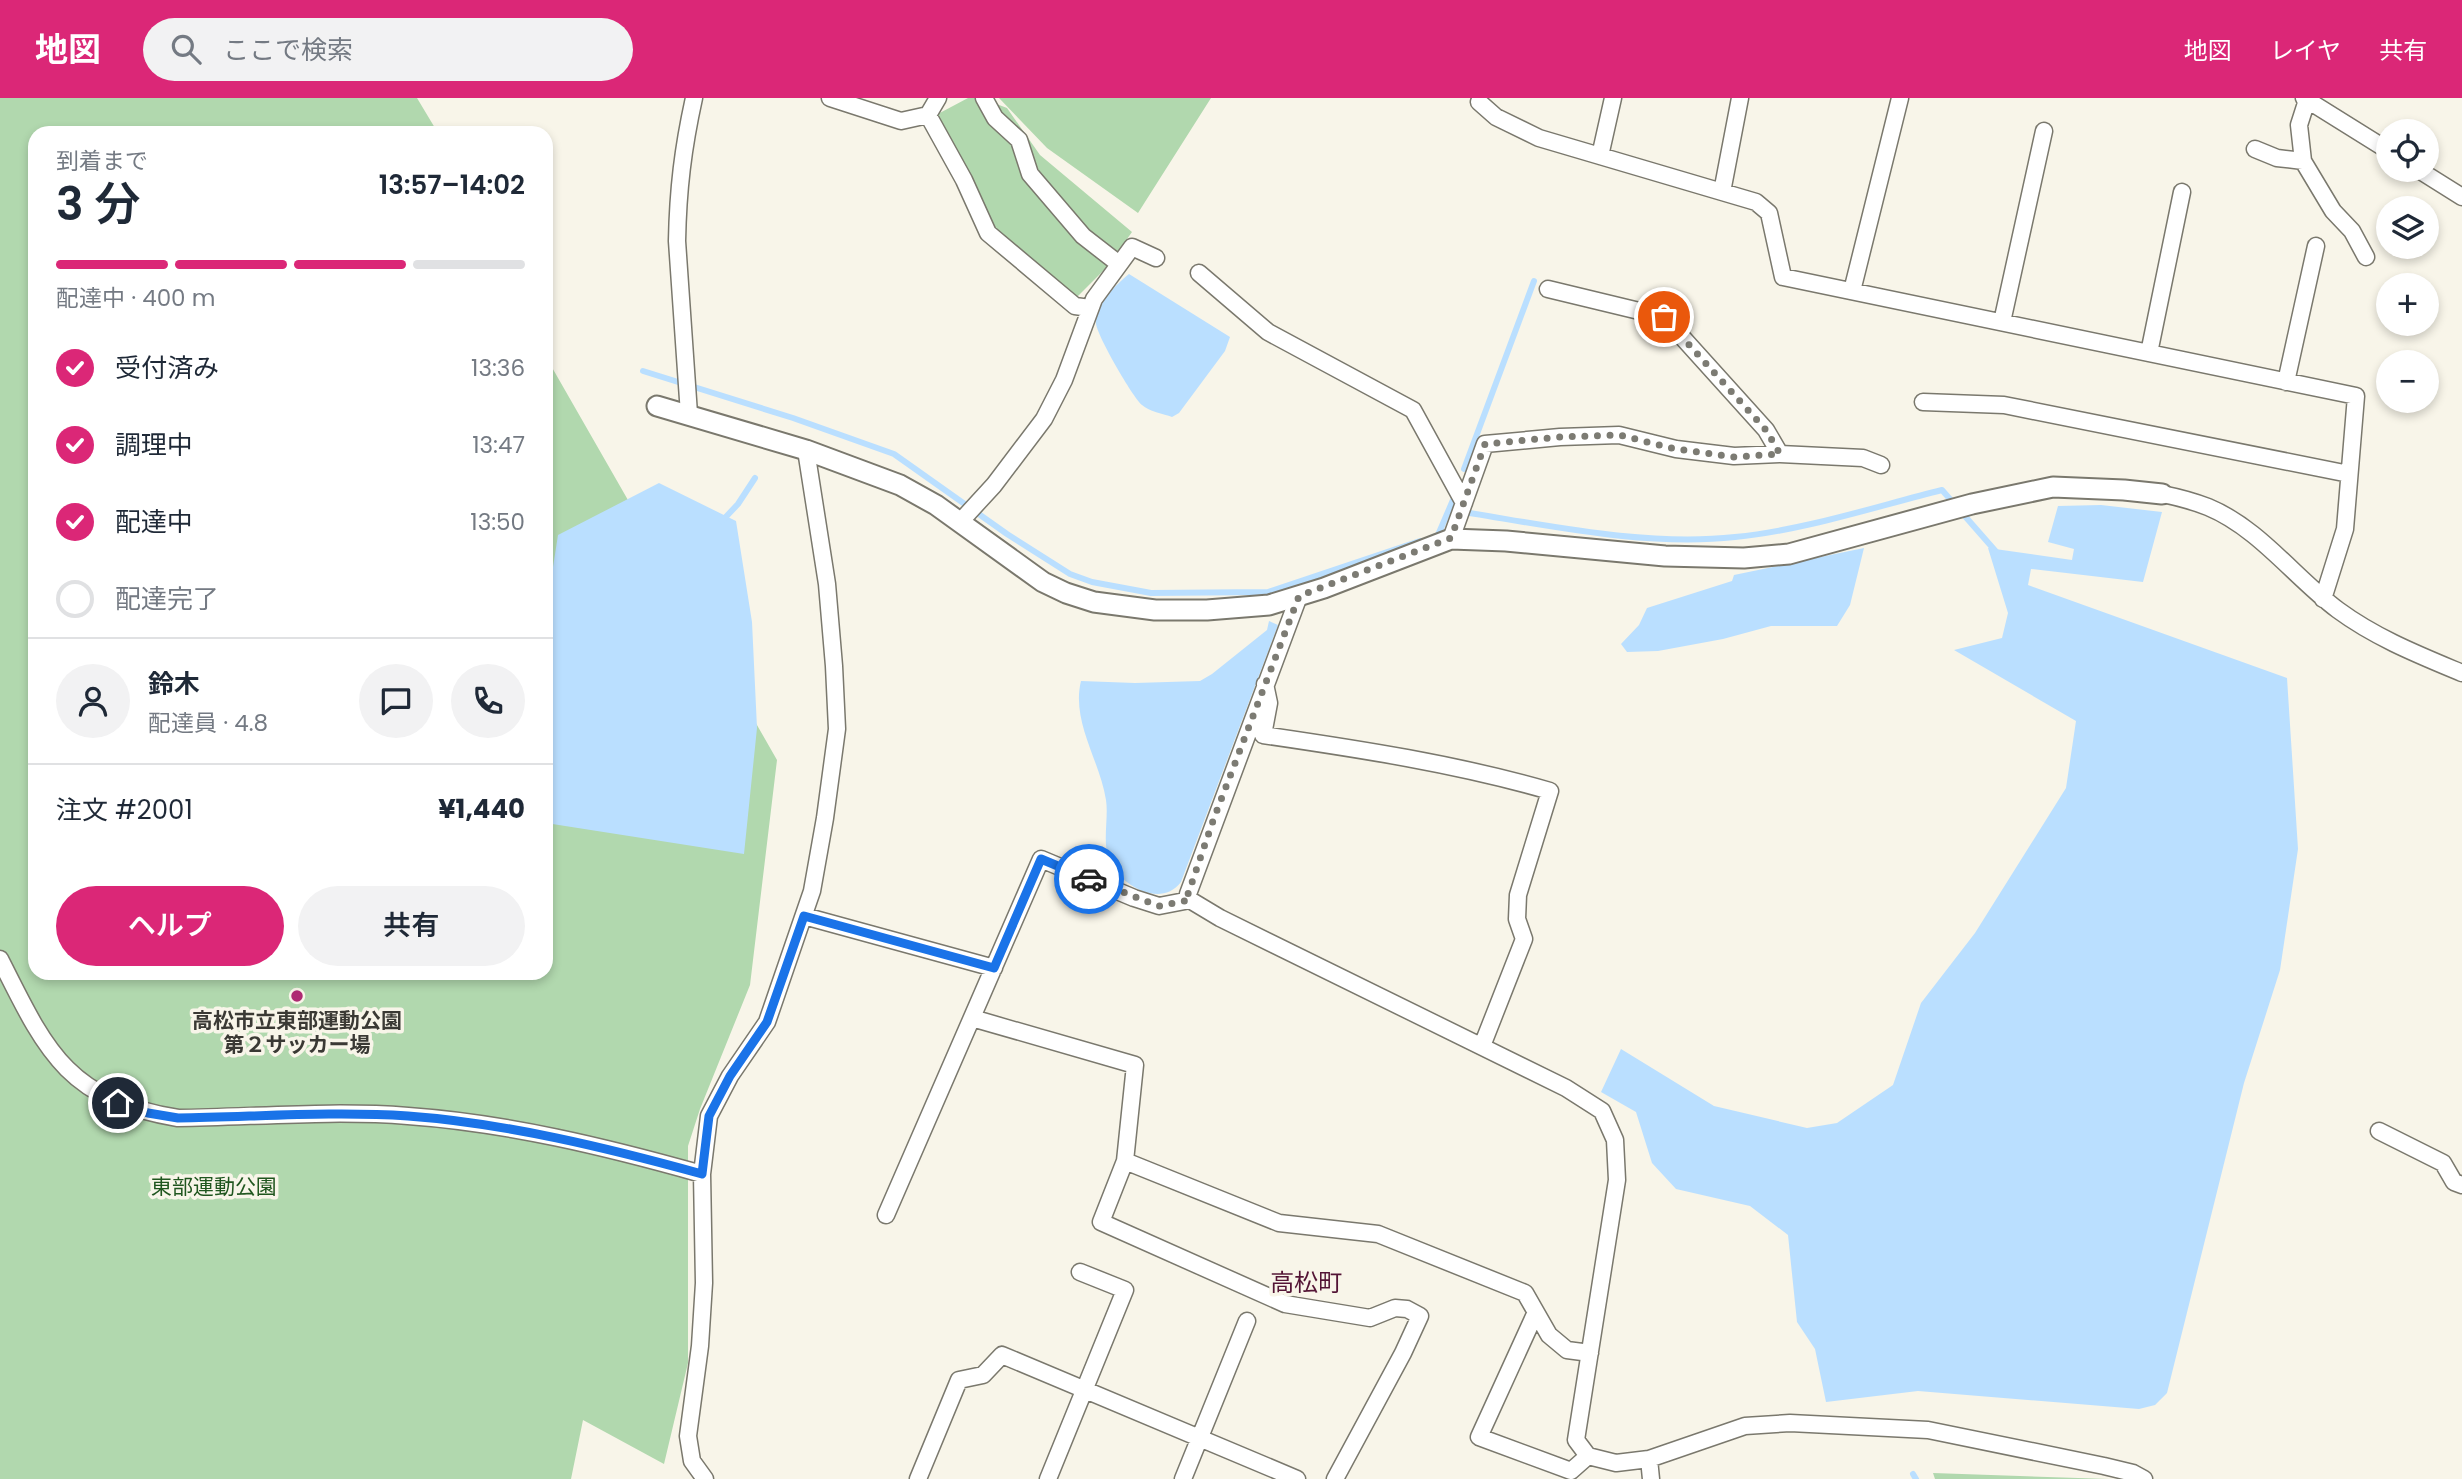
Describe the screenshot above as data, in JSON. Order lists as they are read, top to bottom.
{
  "districts": ["高松町"],
  "parks": ["東部運動公園"],
  "places": ["高松市立東部運動公園 第２サッカー場"],
  "page": {
    "header": "地図",
    "search": "ここで検索",
    "nav": ["地図", "レイヤ", "共有"],
    "map_buttons": ["+", "−"],
    "heading": ["3 分", "到着まで", "13:57–14:02"],
    "panel": [
      "鈴木",
      "配達員 · 4.8",
      "注文 #2001",
      "¥1,440"
    ],
    "bar": "配達中 · 400 m",
    "list": [
      ["受付済み", "13:36"],
      ["調理中", "13:47"],
      ["配達中", "13:50"],
      "配達完了"
    ],
    "buttons": ["ヘルプ", "共有"]
  }
}
